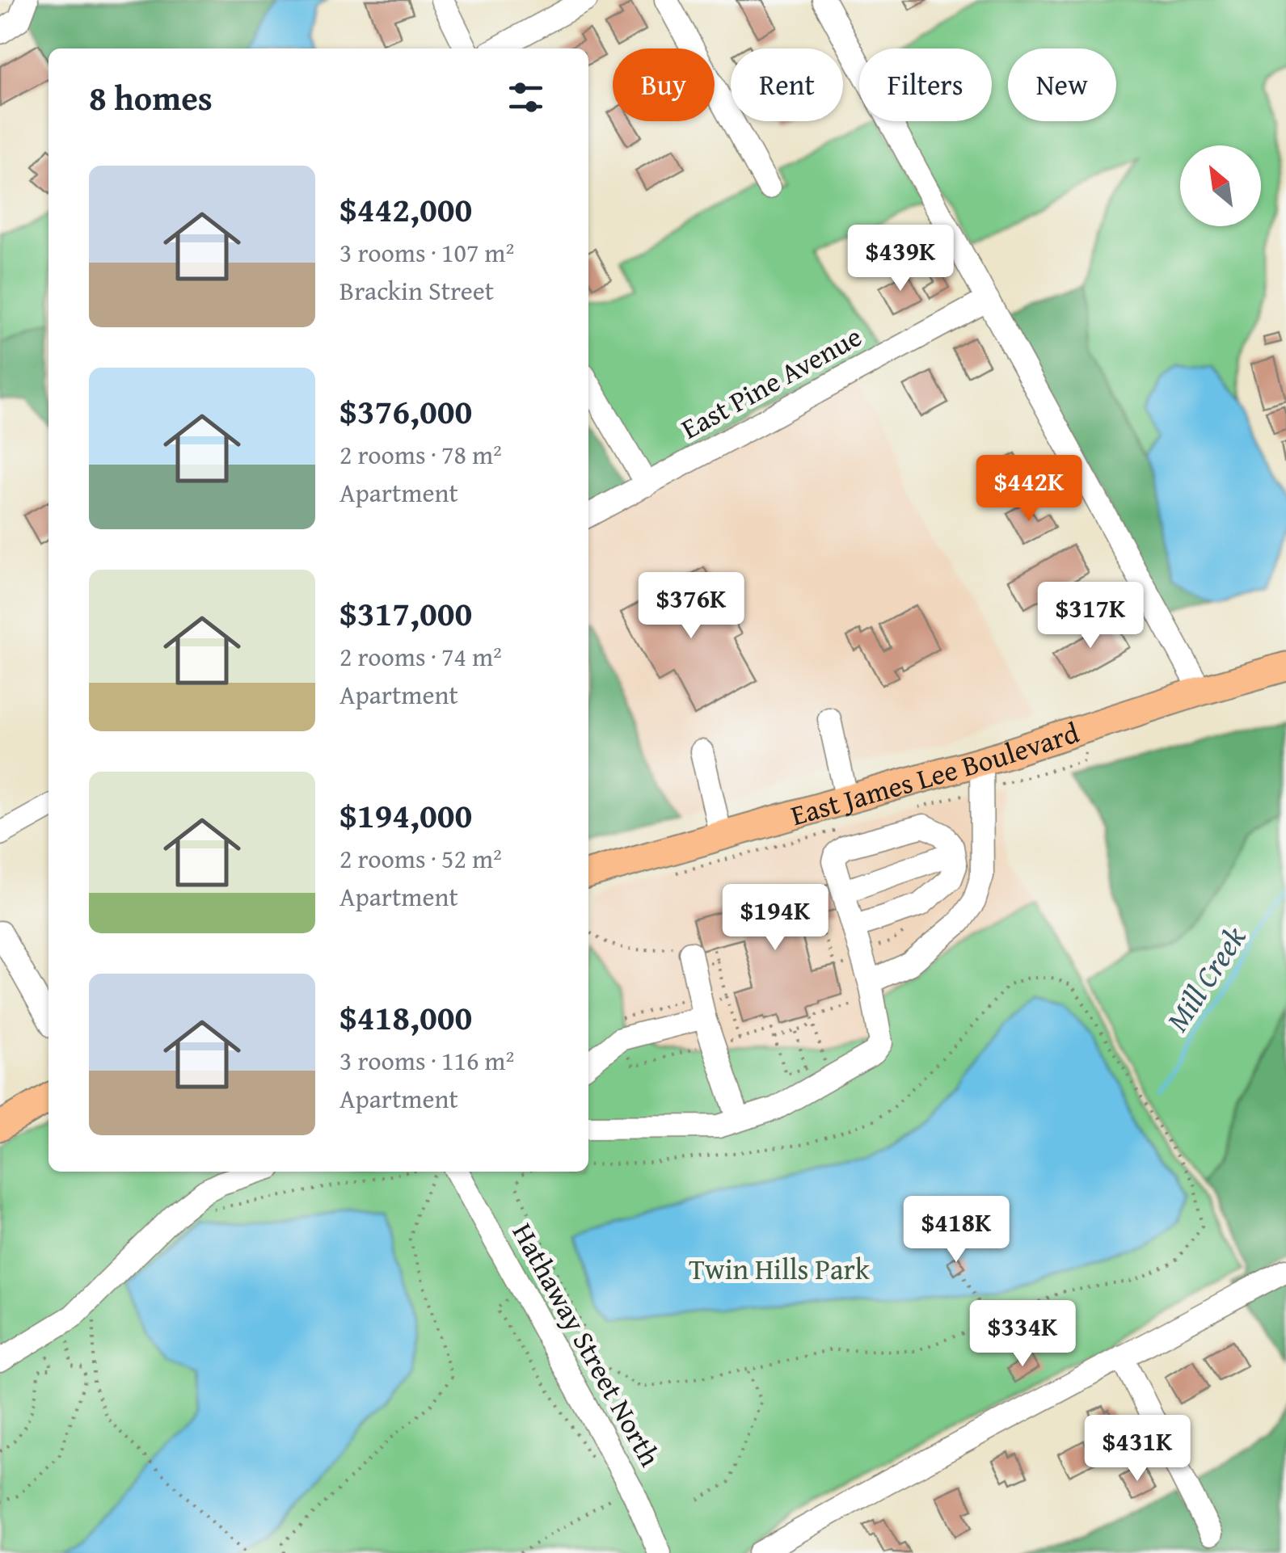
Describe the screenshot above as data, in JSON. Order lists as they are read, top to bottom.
{
  "streets": {
    "main road": ["East James Lee Boulevard"],
    "street": ["East Pine Avenue", "Hathaway Street North"]
  },
  "water": ["Mill Creek"],
  "parks": ["Twin Hills Park"],
  "north": "top left",
  "page": {
    "chip": [
      "Buy",
      "Rent",
      "Filters",
      "New"
    ],
    "heading": "8 homes",
    "list": [
      {
        "name": "$442,000",
        "note": "3 rooms · 107 m² · Brackin Street"
      },
      {
        "name": "$376,000",
        "note": "2 rooms · 78 m² · Apartment"
      },
      {
        "name": "$317,000",
        "note": "2 rooms · 74 m² · Apartment"
      },
      {
        "name": "$194,000",
        "note": "2 rooms · 52 m² · Apartment"
      },
      {
        "name": "$418,000",
        "note": "3 rooms · 116 m² · Apartment"
      }
    ],
    "price": [
      "$439K",
      "$442K",
      "$376K",
      "$317K",
      "$194K",
      "$418K",
      "$334K",
      "$431K"
    ]
  }
}
